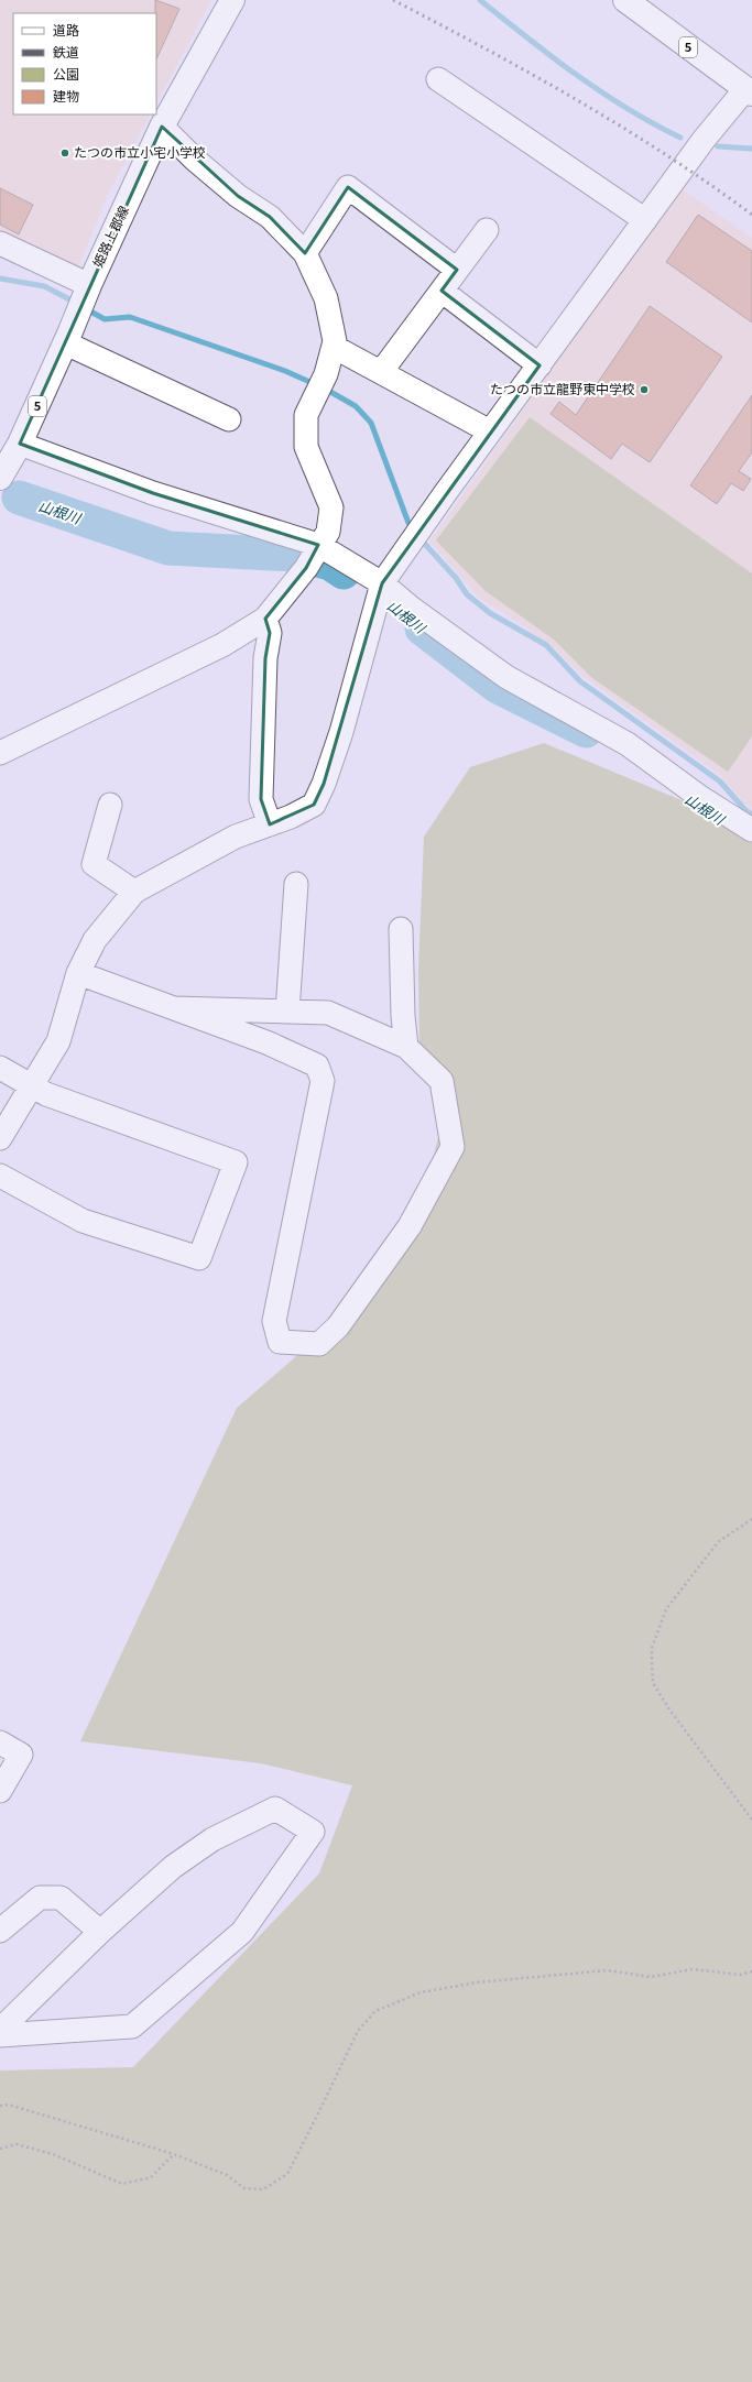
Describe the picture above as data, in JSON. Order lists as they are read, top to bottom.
{
  "streets": {
    "main road": ["5", "姫路上郡線"]
  },
  "water": ["山根川"],
  "places": ["たつの市立小宅小学校", "たつの市立龍野東中学校"],
  "legend": [
    "道路",
    "鉄道",
    "公園",
    "建物"
  ]
}
